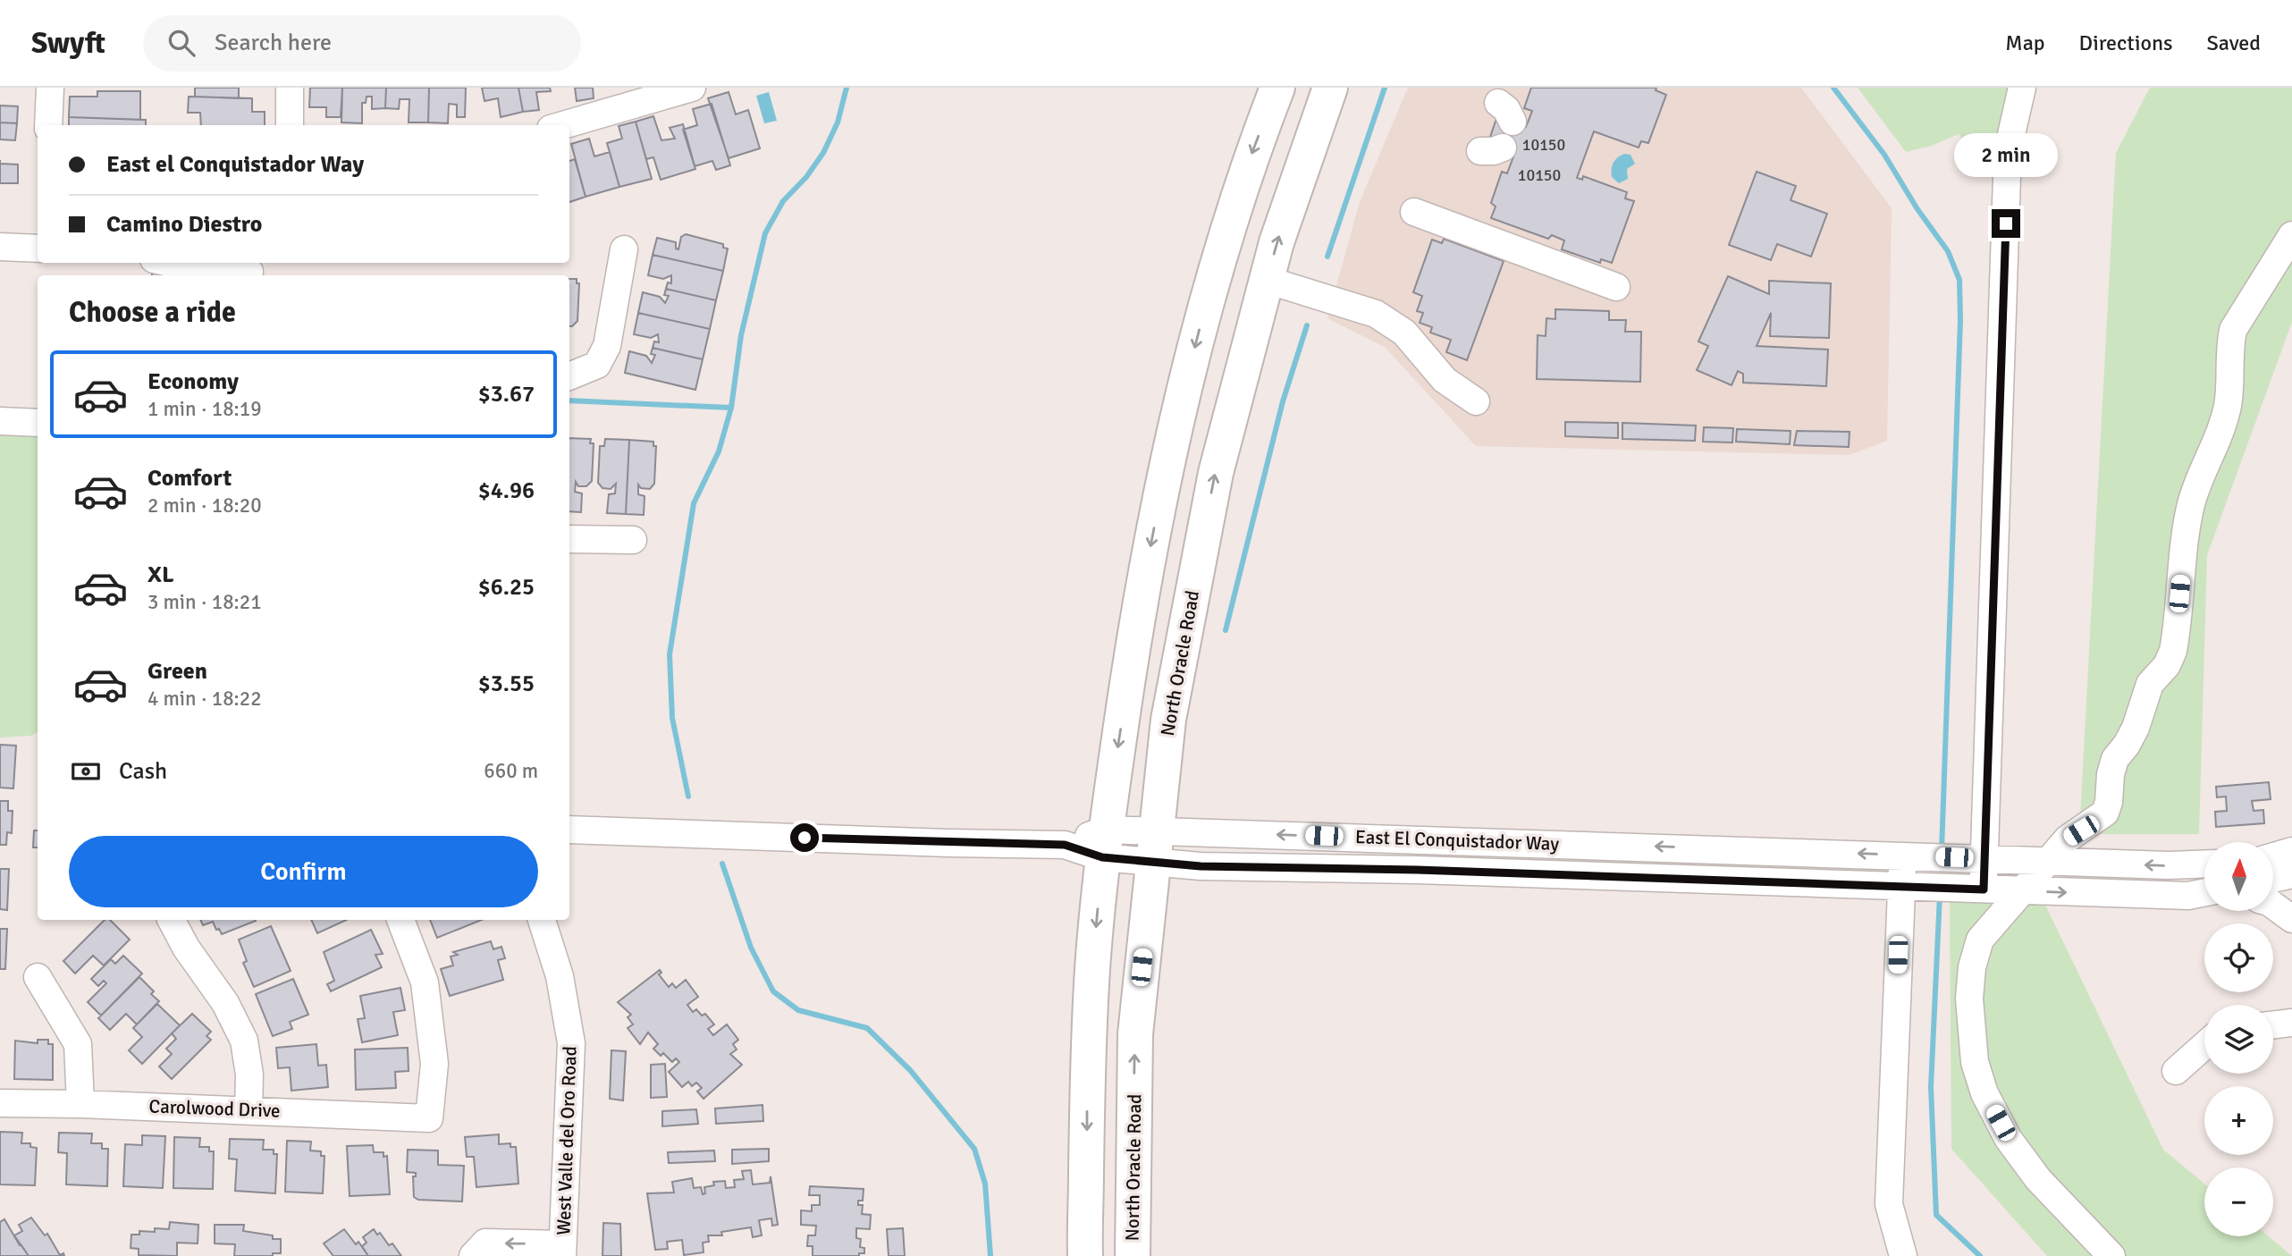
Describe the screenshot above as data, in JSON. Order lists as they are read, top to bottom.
{
  "streets": {
    "highway": ["North Oracle Road"],
    "street": ["East El Conquistador Way", "Carolwood Drive", "West Valle del Oro Road"]
  },
  "crossings": [
    ["North Oracle Road", "East El Conquistador Way"]
  ],
  "house_numbers": ["10150", "10150"],
  "north": "top",
  "page": {
    "header": "Swyft",
    "search": "Search here",
    "nav": ["Map", "Directions", "Saved"],
    "banner": ["East el Conquistador Way", "Camino Diestro"],
    "bubble": "2 min",
    "heading": "Choose a ride",
    "list": [
      {
        "name": "Economy",
        "note": "1 min · 18:19",
        "value": "$3.67"
      },
      {
        "name": "Comfort",
        "note": "2 min · 18:20",
        "value": "$4.96"
      },
      {
        "name": "XL",
        "note": "3 min · 18:21",
        "value": "$6.25"
      },
      {
        "name": "Green",
        "note": "4 min · 18:22",
        "value": "$3.55"
      }
    ],
    "pay": ["Cash", "660 m"],
    "buttons": "Confirm",
    "map_buttons": ["+", "−"]
  }
}
